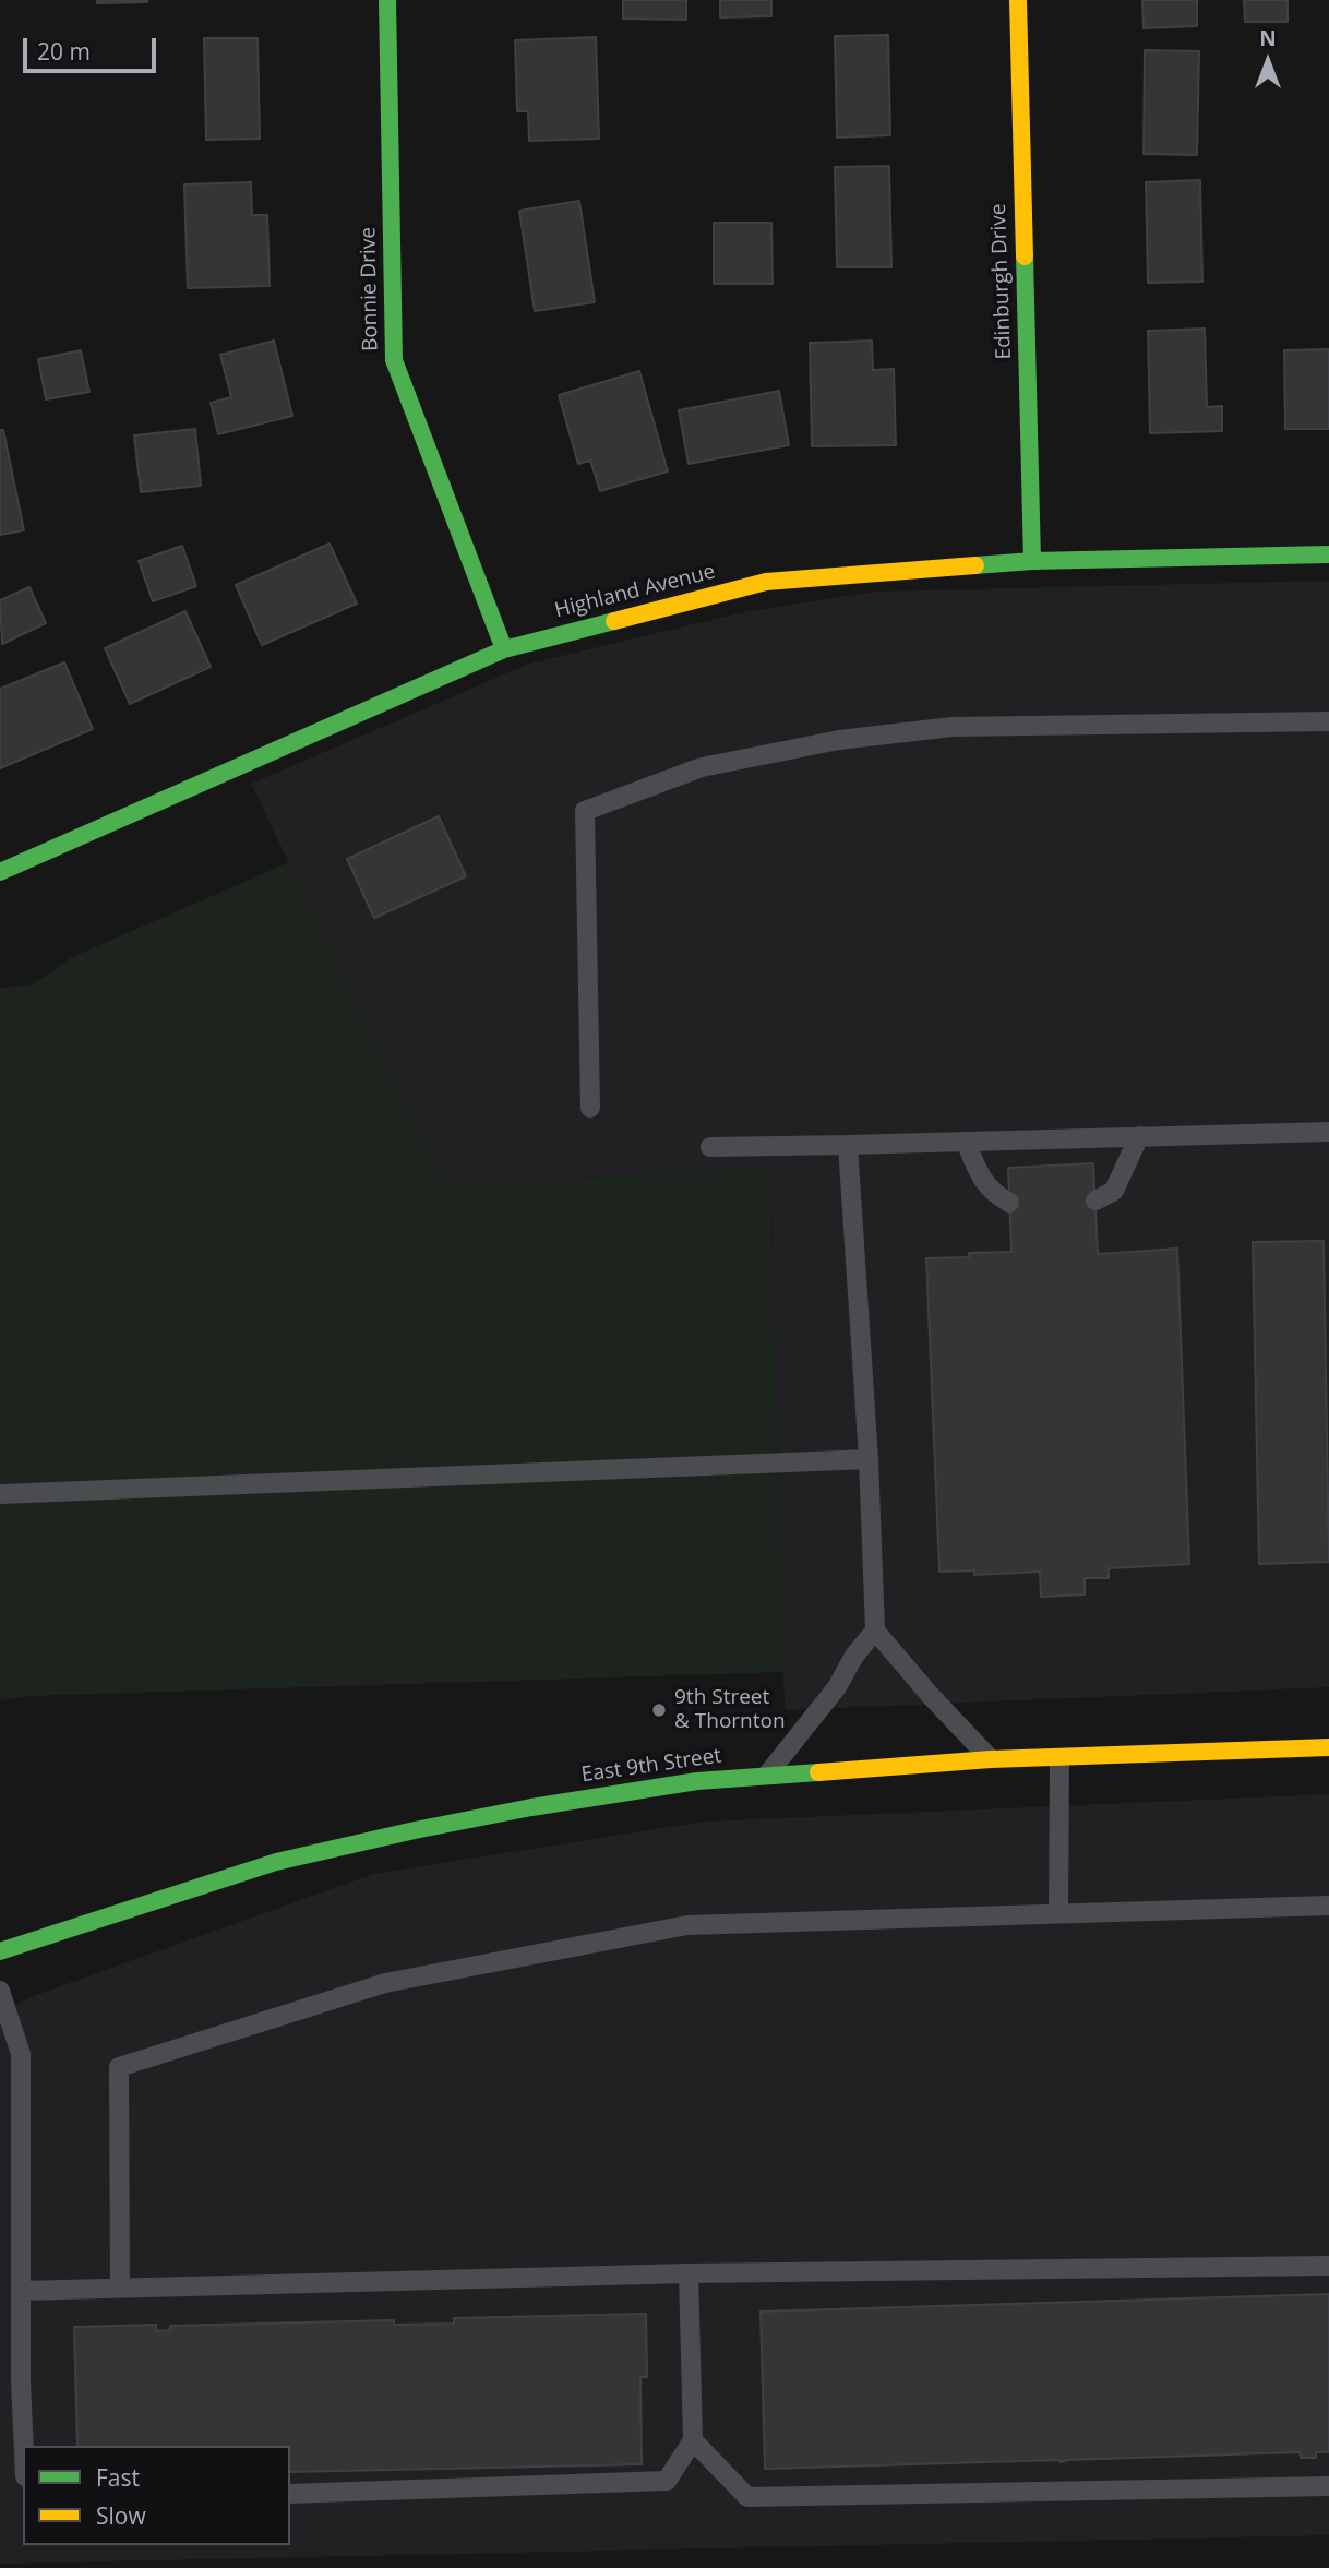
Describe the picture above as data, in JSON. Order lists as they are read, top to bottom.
{
  "streets": {
    "street": [
      "Edinburgh Drive",
      "Bonnie Drive",
      "Highland Avenue",
      "East 9th Street"
    ]
  },
  "crossings": [
    ["Edinburgh Drive", "Highland Avenue"],
    ["Bonnie Drive", "Highland Avenue"]
  ],
  "places": ["9th Street & Thornton"],
  "legend": ["Fast", "Slow"],
  "scale_bar": "20 m",
  "north": "top"
}
